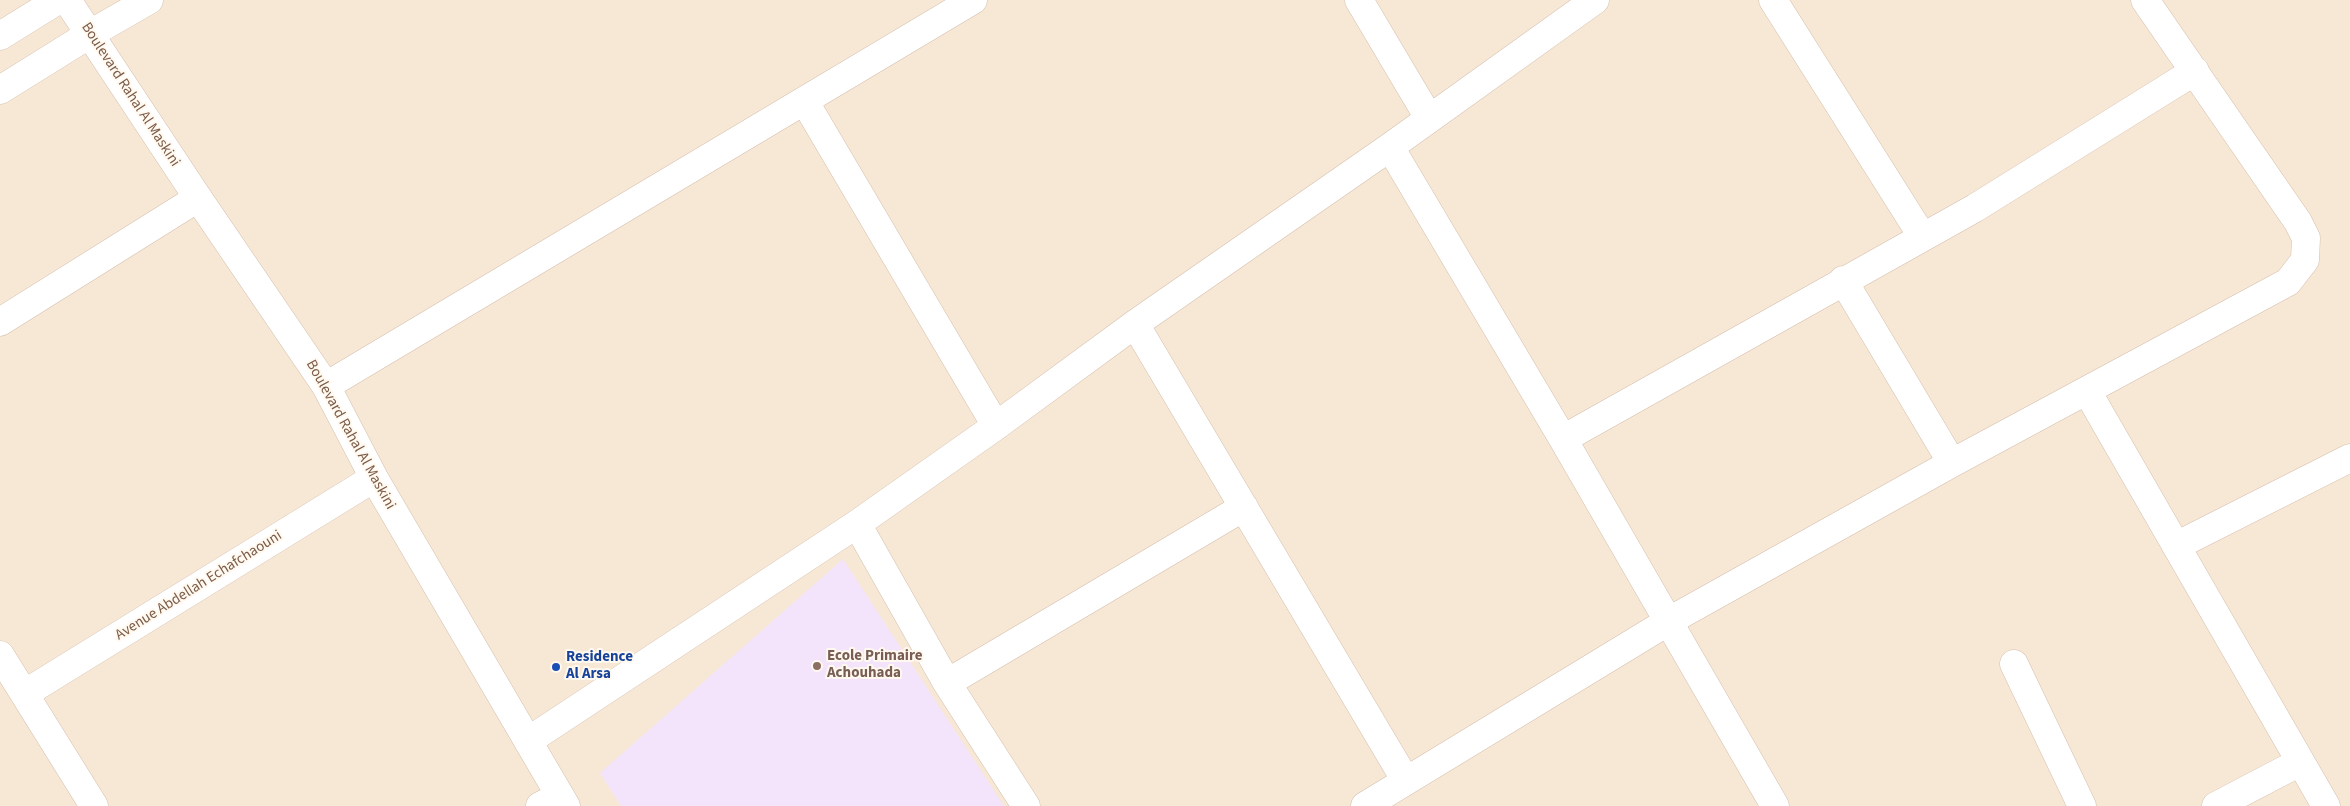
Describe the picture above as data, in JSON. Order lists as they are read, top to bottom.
{
  "streets": {
    "street": ["Boulevard Rahal Al Maskini", "Avenue Abdellah Echafchaouni"]
  },
  "crossings": [
    ["Boulevard Rahal Al Maskini", "Avenue Abdellah Echafchaouni"]
  ],
  "places": ["Ecole Primaire Achouhada", "Residence Al Arsa"]
}
